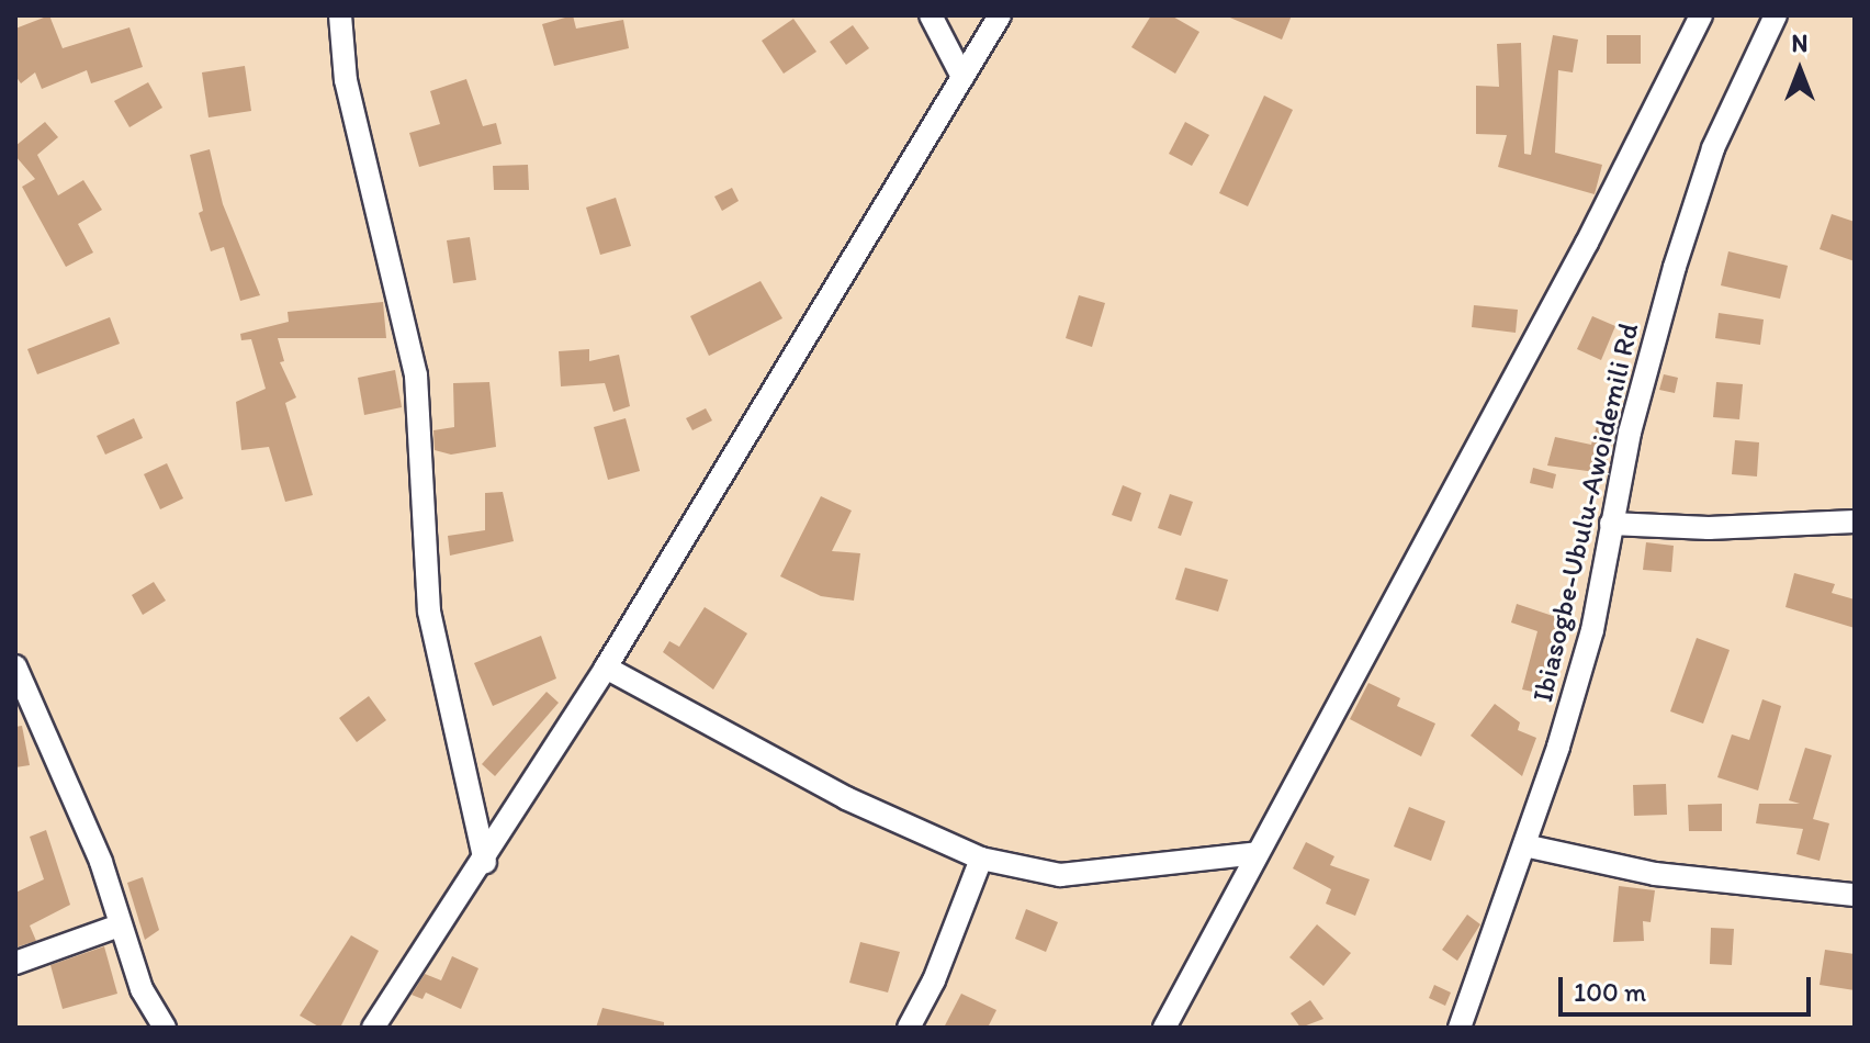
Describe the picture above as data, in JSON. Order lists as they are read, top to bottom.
{
  "streets": {
    "street": ["Ibiasogbe-Ubulu-Awoidemili Rd"]
  },
  "scale_bar": "100 m",
  "north": "top"
}
